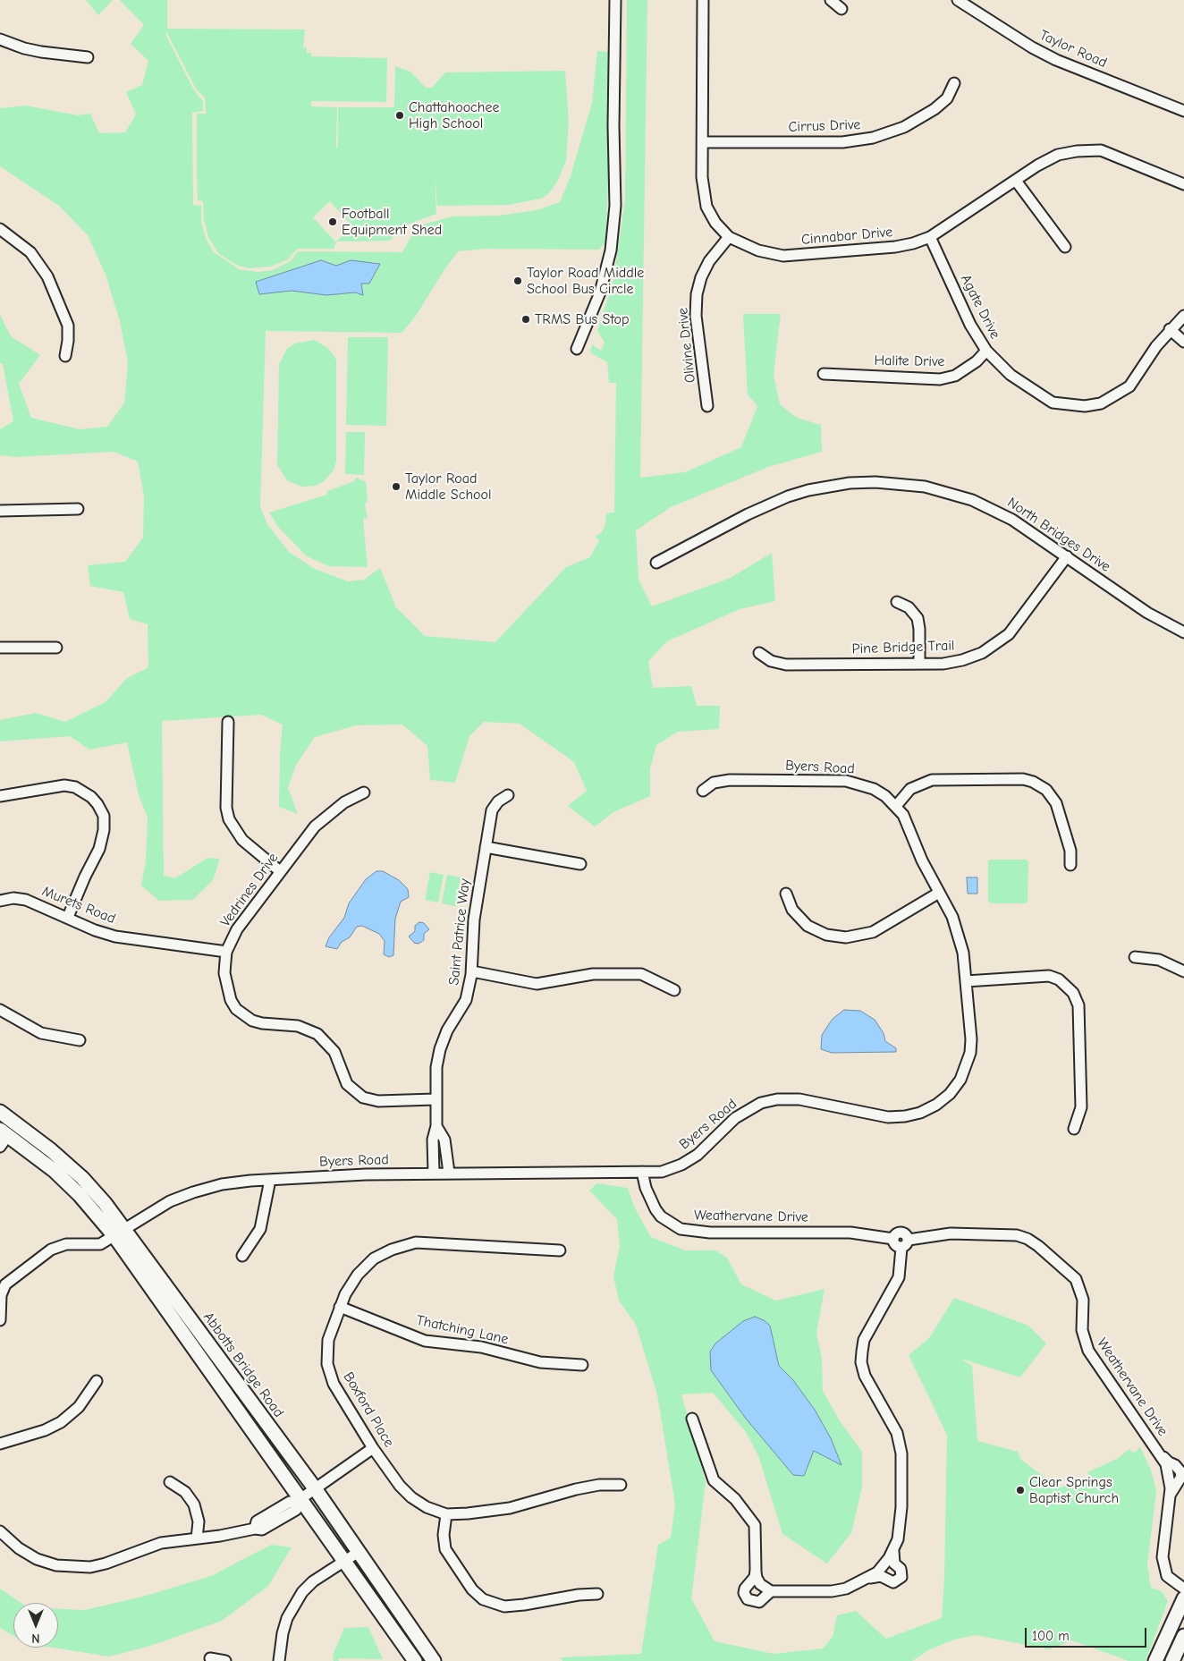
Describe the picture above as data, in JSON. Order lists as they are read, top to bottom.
{
  "streets": {
    "main road": ["Abbotts Bridge Road"],
    "street": [
      "Taylor Road",
      "Cirrus Drive",
      "Cinnabar Drive",
      "Agate Drive",
      "Olivine Drive",
      "Halite Drive",
      "North Bridges Drive",
      "Pine Bridge Trail",
      "Byers Road",
      "Vedrines Drive",
      "Murets Road",
      "Saint Patrice Way",
      "Weathervane Drive",
      "Thatching Lane",
      "Boxford Place"
    ]
  },
  "crossings": [
    ["Cirrus Drive", "Cinnabar Drive"],
    ["Cinnabar Drive", "Agate Drive"],
    ["Cinnabar Drive", "Olivine Drive"],
    ["Agate Drive", "Halite Drive"],
    ["North Bridges Drive", "Pine Bridge Trail"],
    ["Byers Road", "Saint Patrice Way"],
    ["Byers Road", "Weathervane Drive"],
    ["Byers Road", "Abbotts Bridge Road"],
    ["Vedrines Drive", "Murets Road"],
    ["Vedrines Drive", "Saint Patrice Way"],
    ["Thatching Lane", "Boxford Place"]
  ],
  "places": [
    "Chattahoochee High School",
    "Football Equipment Shed",
    "Taylor Road Middle School Bus Circle",
    "TRMS Bus Stop",
    "Taylor Road Middle School",
    "Clear Springs Baptist Church"
  ],
  "scale_bar": "100 m",
  "north": "bottom"
}
